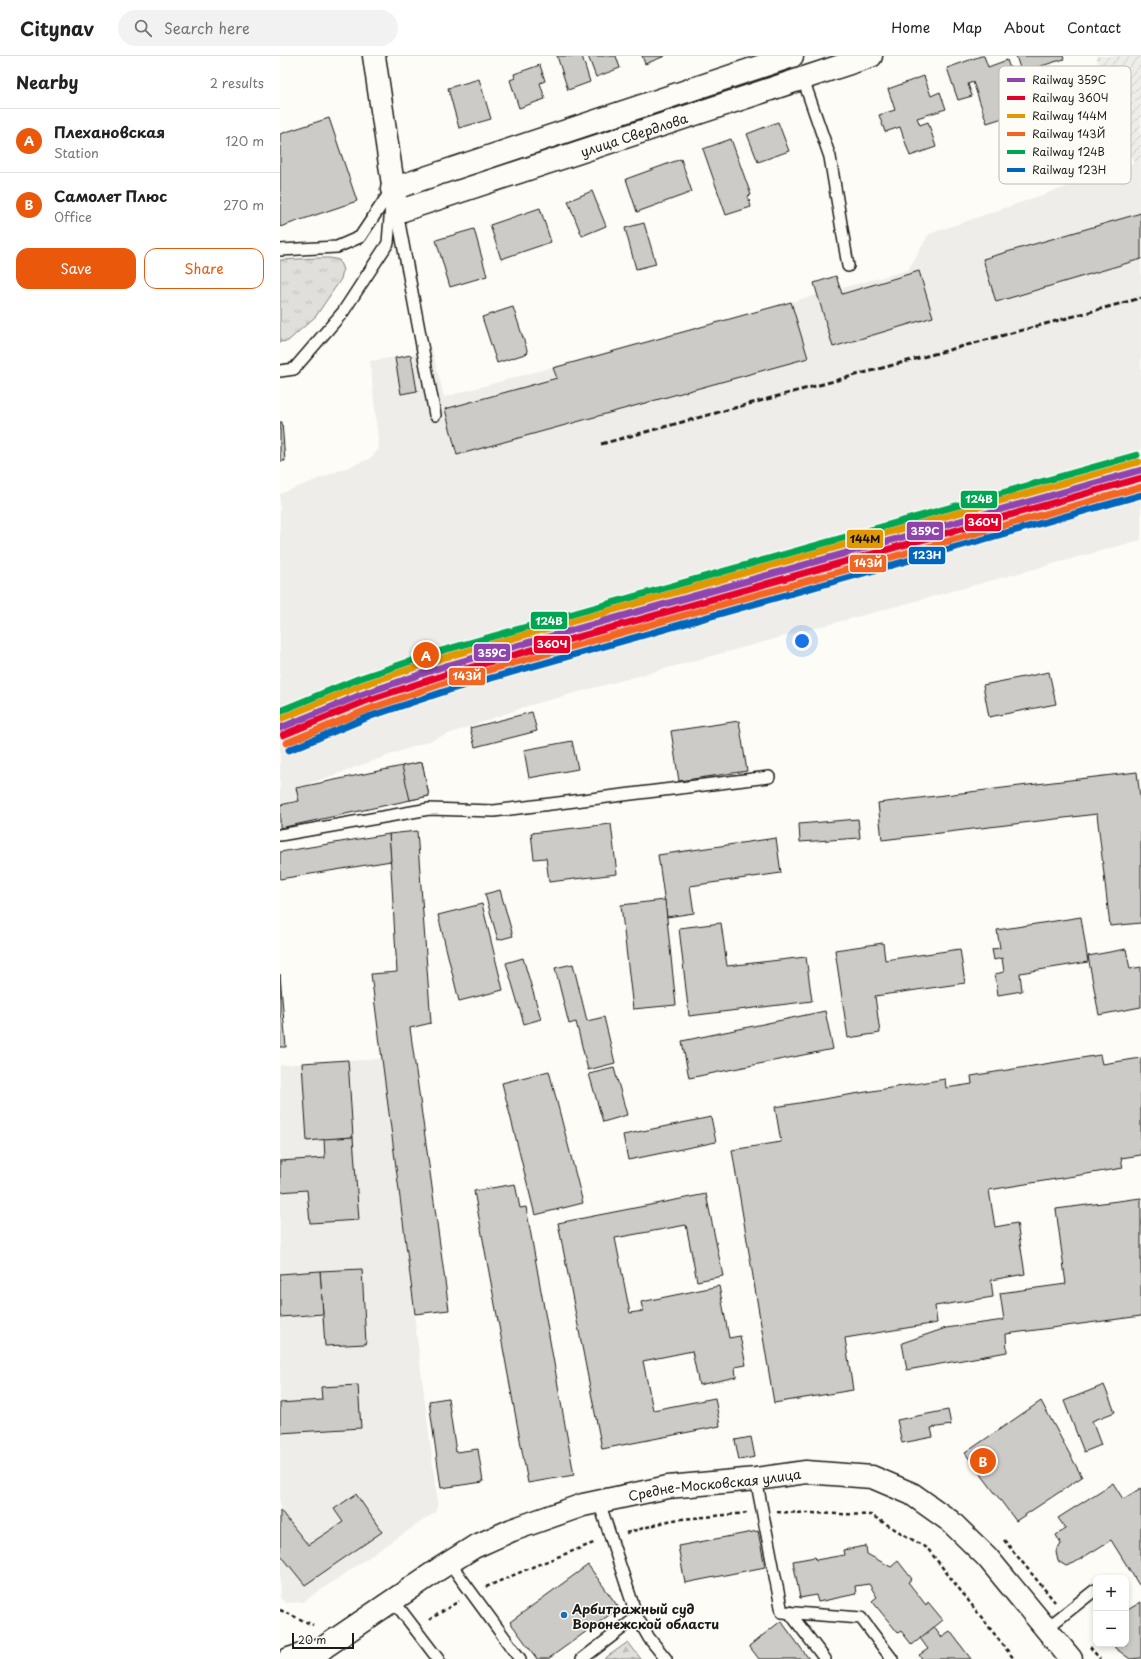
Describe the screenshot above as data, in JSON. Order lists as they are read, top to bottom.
{
  "streets": {
    "street": ["улица Свердлова", "Средне-Московская улица"]
  },
  "places": ["Арбитражный суд Воронежской области"],
  "lines": [
    "rail line 124В",
    "rail line 144М",
    "rail line 359С",
    "rail line 360Ч",
    "rail line 143Й",
    "rail line 123Н"
  ],
  "legend": [
    "Railway 359С",
    "Railway 360Ч",
    "Railway 144М",
    "Railway 143Й",
    "Railway 124В",
    "Railway 123Н"
  ],
  "scale_bar": "20 m",
  "page": {
    "header": "Citynav",
    "search": "Search here",
    "nav": [
      "Home",
      "Map",
      "About",
      "Contact"
    ],
    "heading": ["Nearby", "2 results"],
    "list": [
      {
        "mark": "A",
        "name": "Плехановская",
        "note": "Station",
        "value": "120 m"
      },
      {
        "mark": "B",
        "name": "Самолет Плюс",
        "note": "Office",
        "value": "270 m"
      }
    ],
    "buttons": ["Save", "Share"],
    "pins": ["A", "B"],
    "map_buttons": ["+", "−"],
    "scale": "20 m"
  }
}
